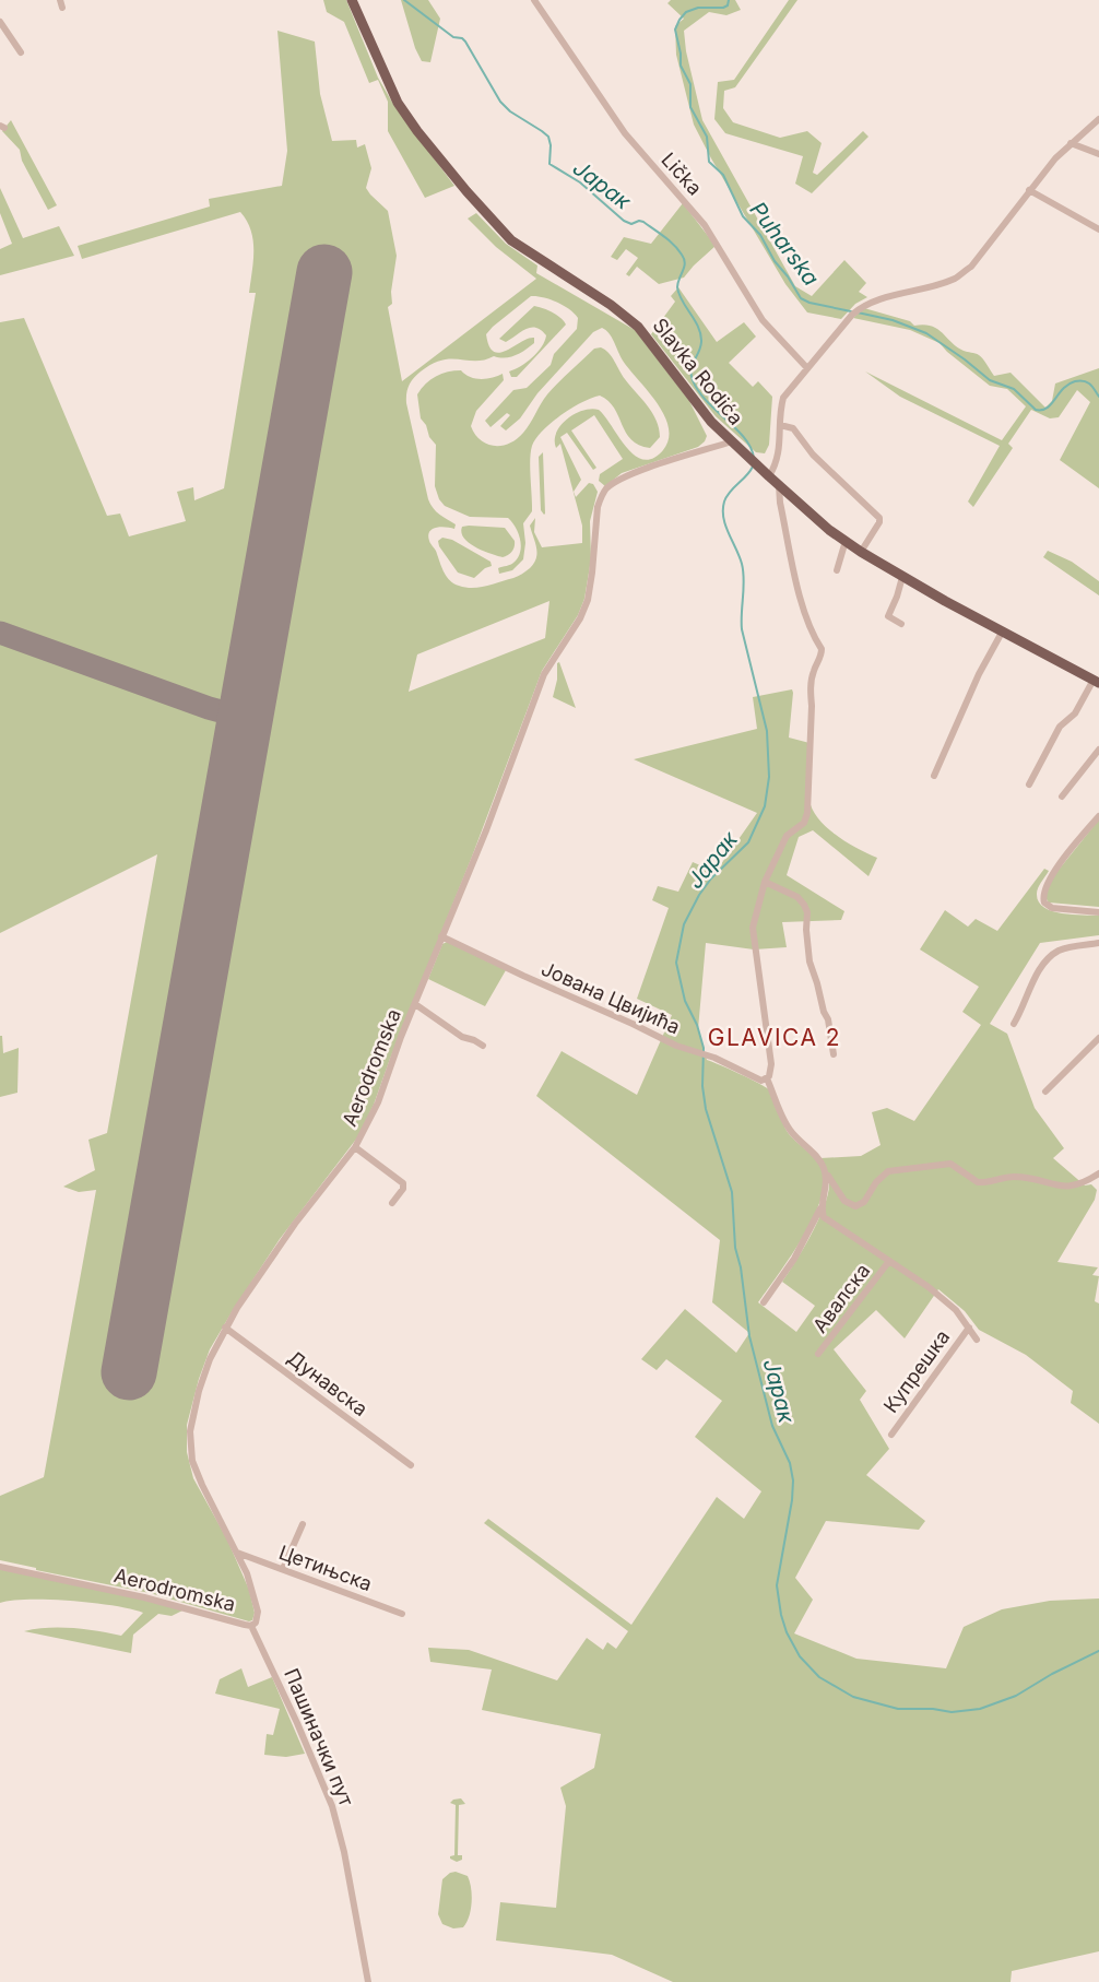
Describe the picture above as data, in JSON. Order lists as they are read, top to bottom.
{
  "streets": {
    "main road": ["Slavka Rodića"],
    "street": [
      "Lička",
      "Јована Цвијића",
      "Aerodromska",
      "Авалска",
      "Купрешка",
      "Дунавска",
      "Цетињска",
      "Пашиначки пут"
    ]
  },
  "crossings": [
    ["Slavka Rodića", "Aerodromska"],
    ["Јована Цвијића", "Aerodromska"],
    ["Aerodromska", "Дунавска"],
    ["Aerodromska", "Цетињска"],
    ["Aerodromska", "Пашиначки пут"]
  ],
  "districts": ["GLAVICA 2"],
  "water": ["Јарак", "Puharska"]
}
